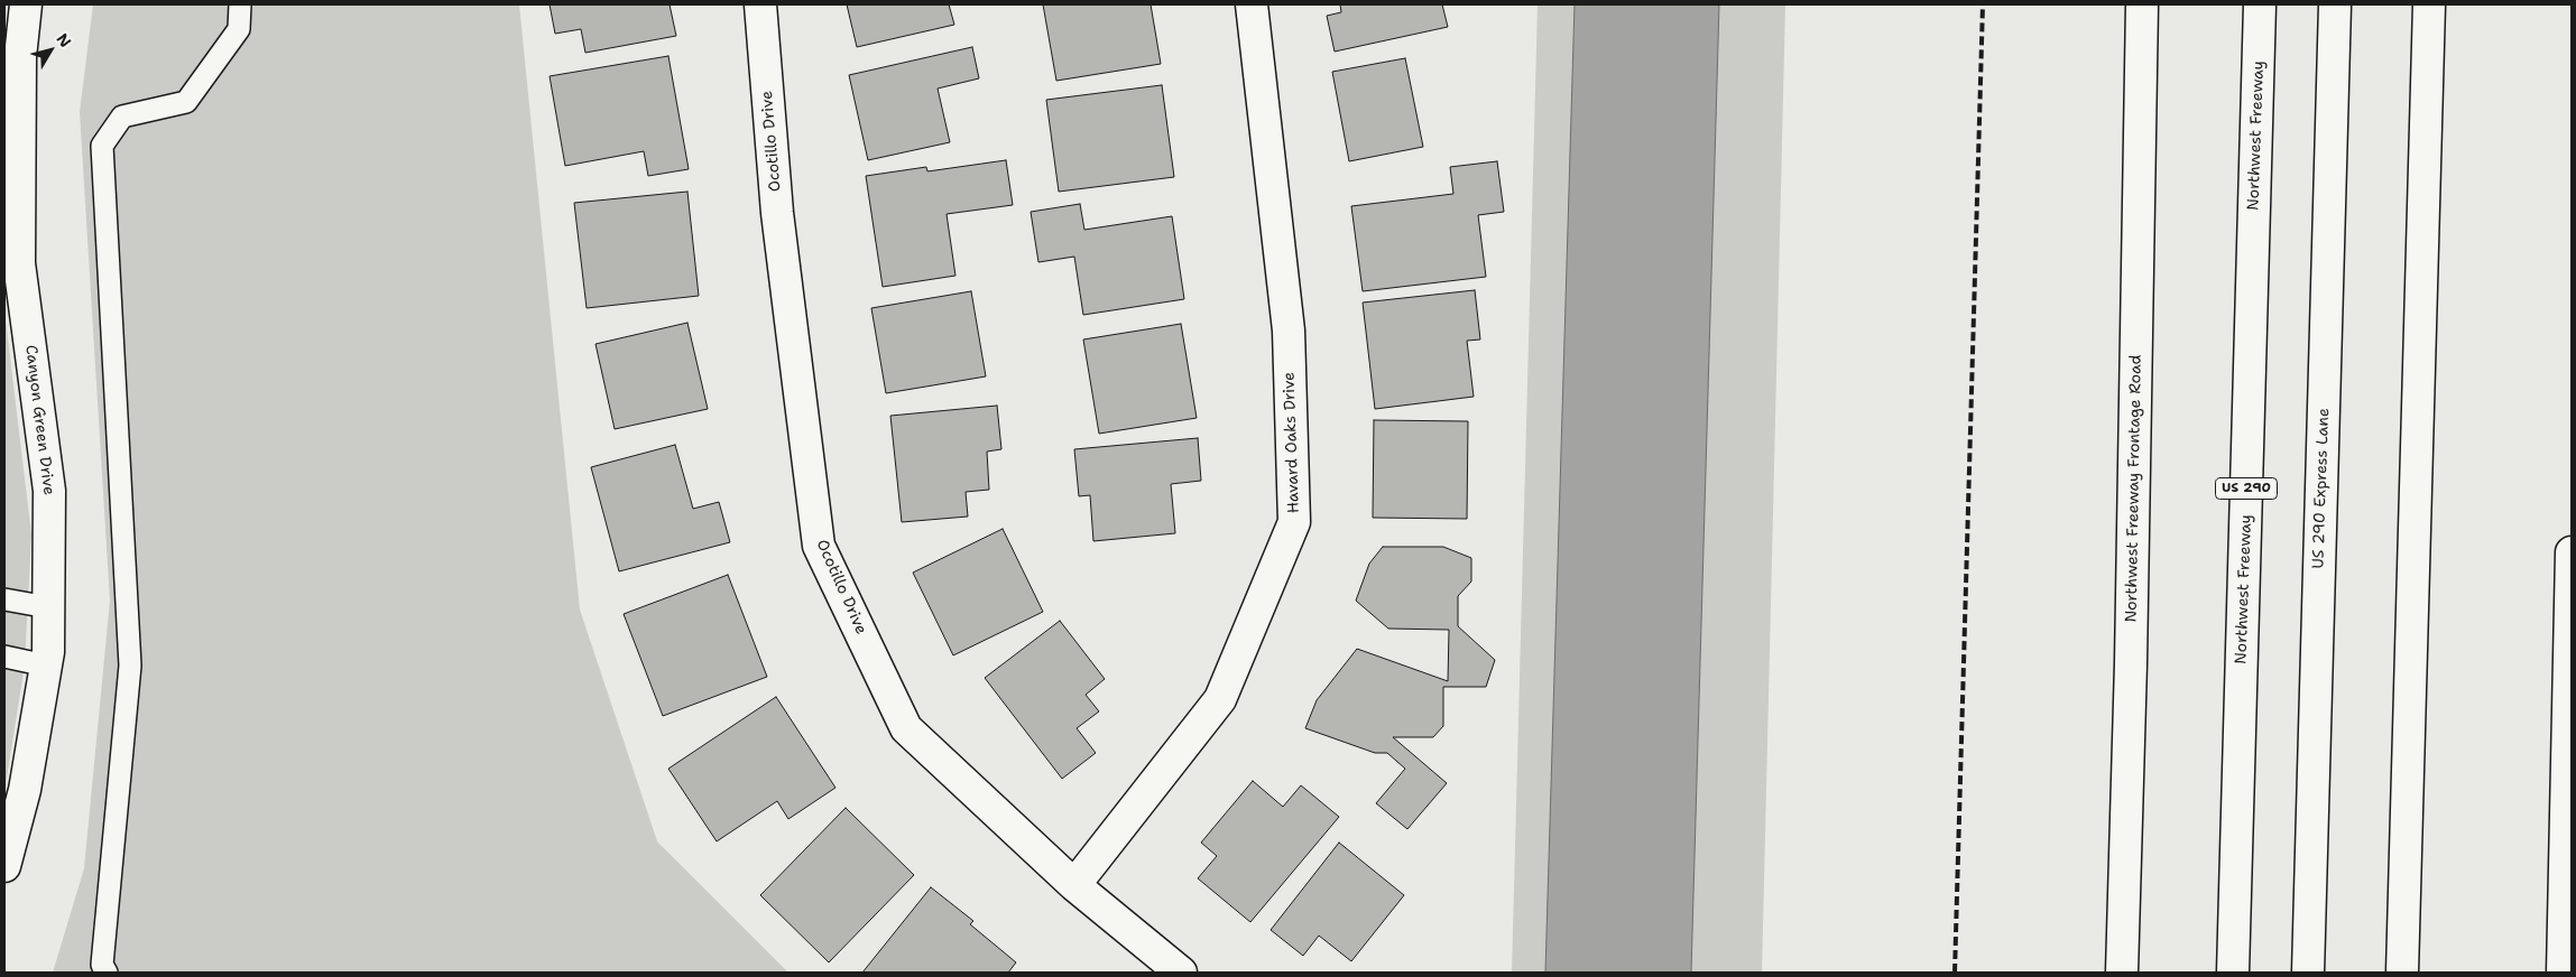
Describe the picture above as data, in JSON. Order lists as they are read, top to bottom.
{
  "streets": {
    "main road": [
      "Northwest Freeway",
      "Ocotillo Drive",
      "Canyon Green Drive",
      "Havard Oaks Drive",
      "Northwest Freeway Frontage Road",
      "US 290",
      "US 290 Express Lane"
    ]
  },
  "crossings": [
    ["Ocotillo Drive", "Havard Oaks Drive"]
  ],
  "north": "top right"
}
